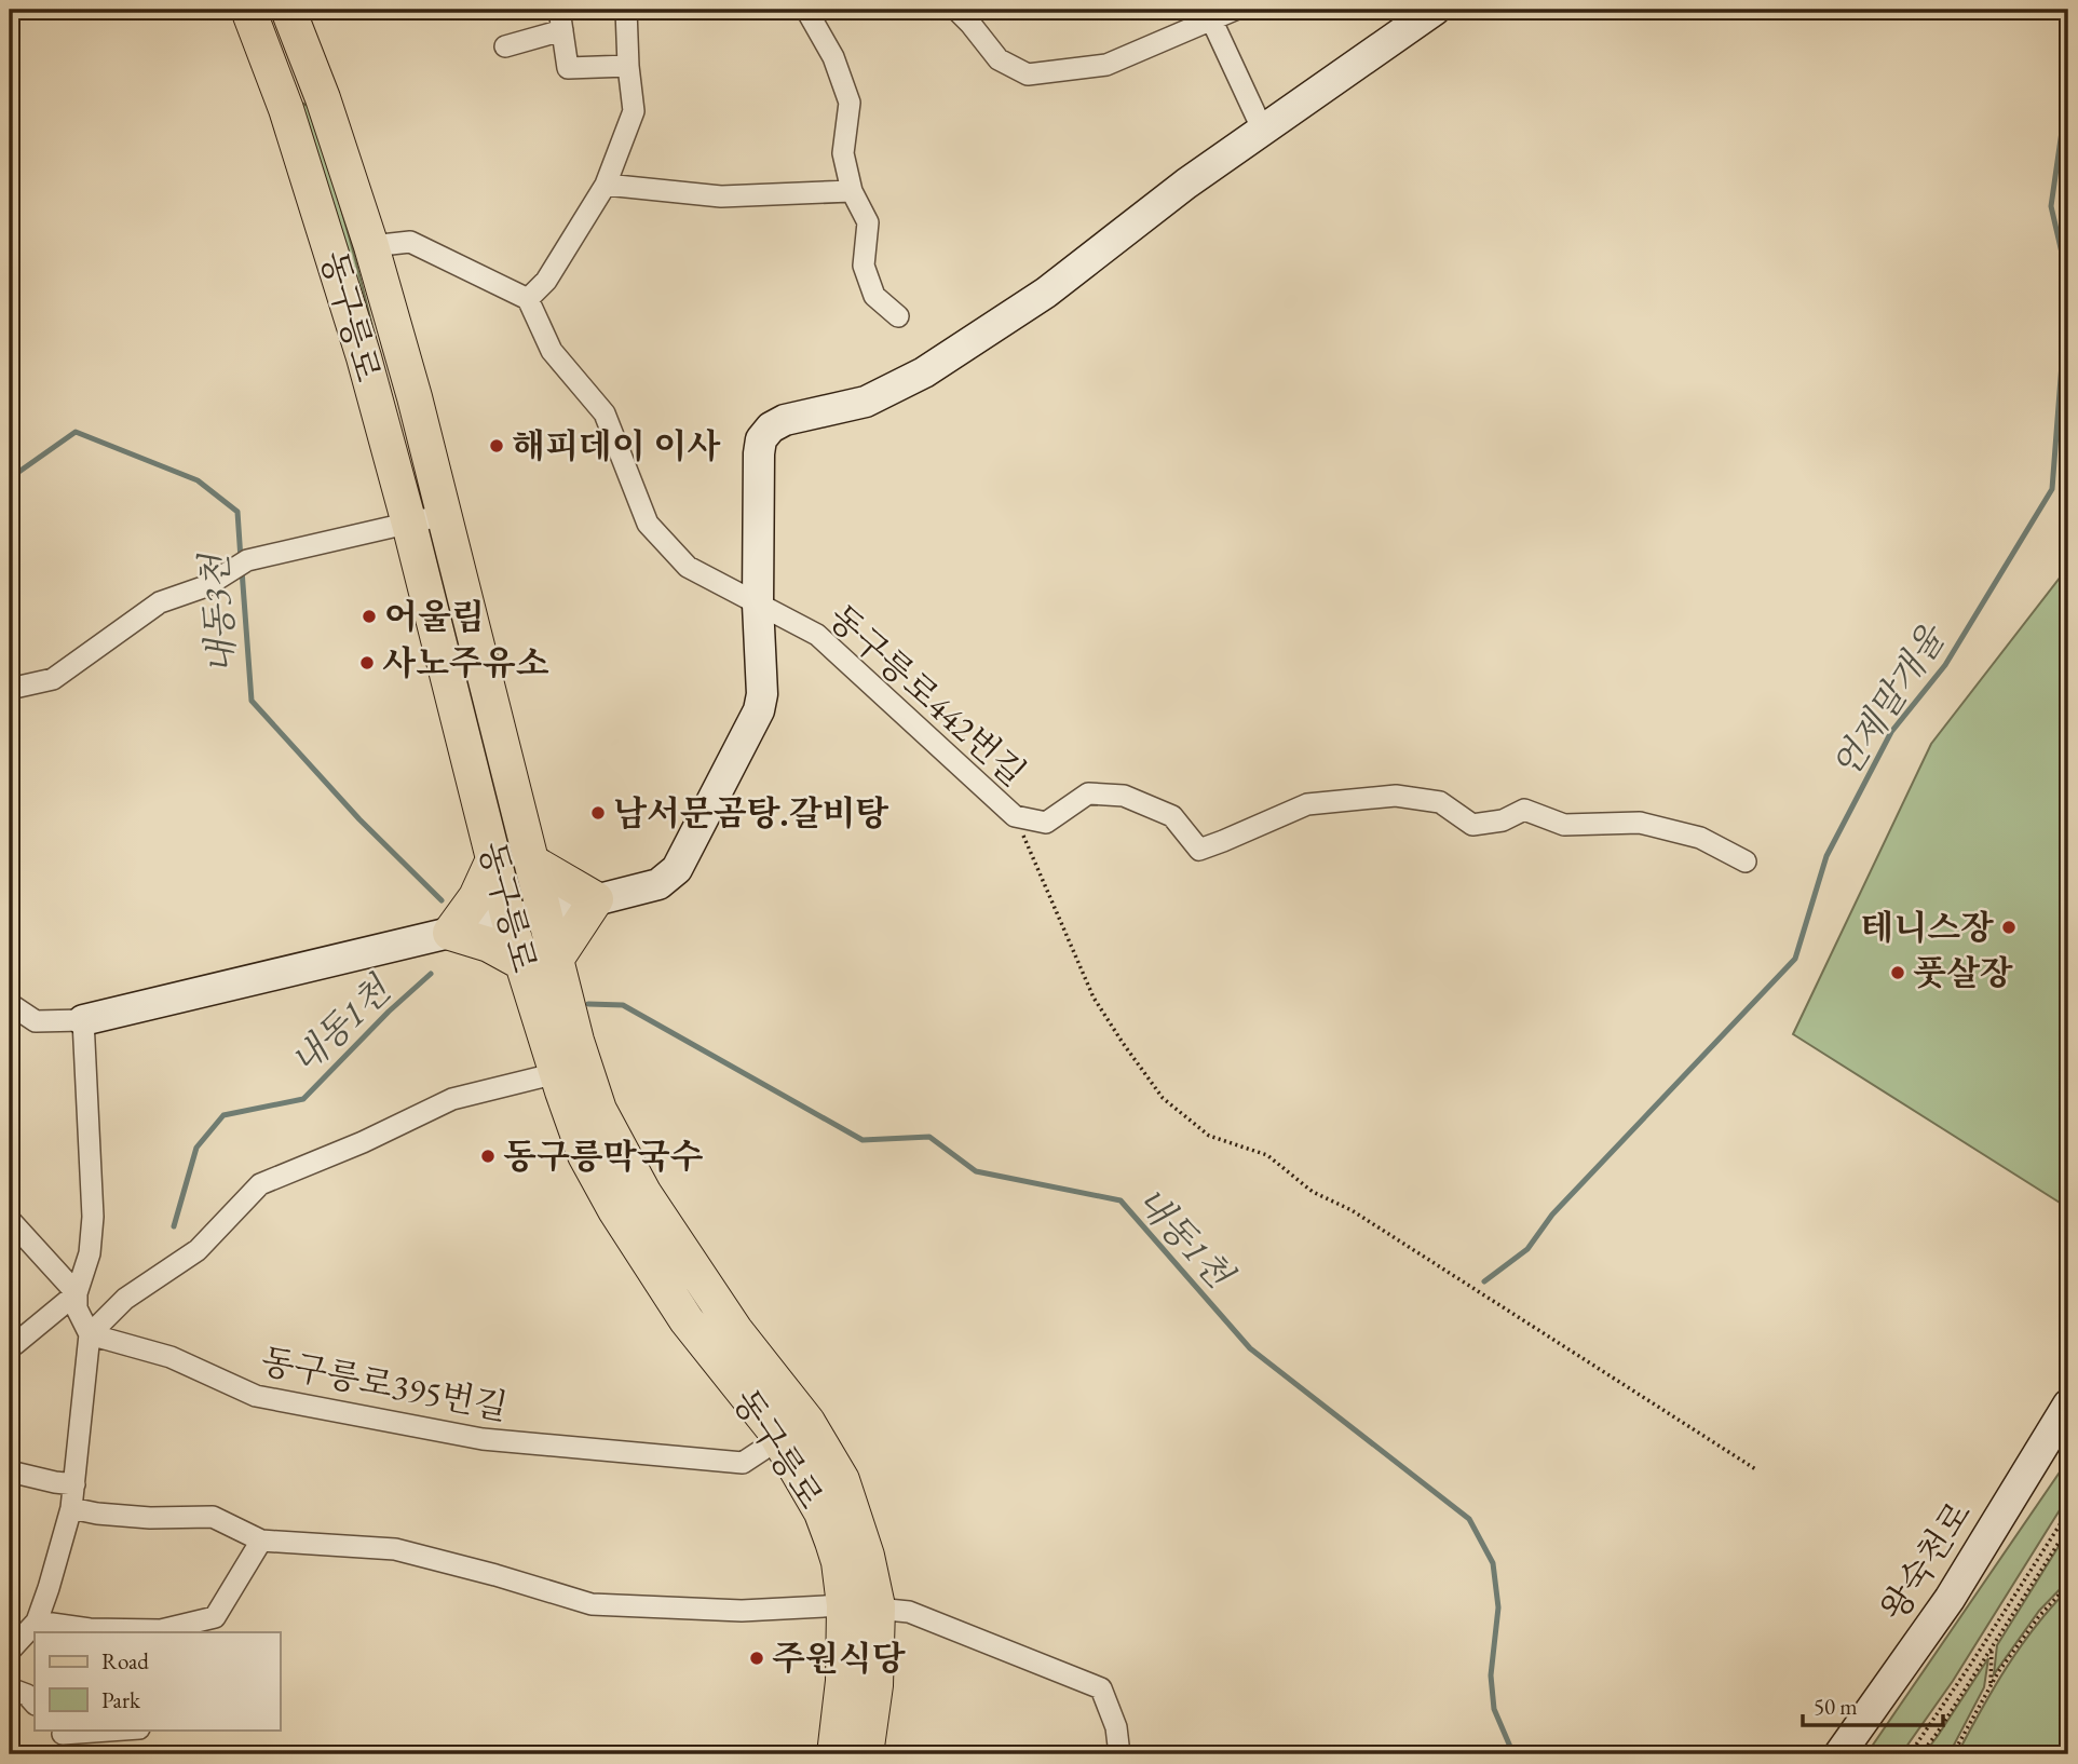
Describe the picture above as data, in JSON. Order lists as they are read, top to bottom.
{
  "streets": {
    "main road": ["동구릉로"],
    "street": ["동구릉로442번길", "동구릉로395번길", "왕숙천로"]
  },
  "crossings": [
    ["동구릉로", "동구릉로395번길"]
  ],
  "water": ["내동3천", "언제말개울", "내동1천"],
  "places": [
    "해피데이 이사",
    "어울림",
    "사노주유소",
    "남서문곰탕.갈비탕",
    "테니스장",
    "풋살장",
    "동구릉막국수",
    "주원식당"
  ],
  "legend": ["Road", "Park"],
  "scale_bar": "50 m"
}
